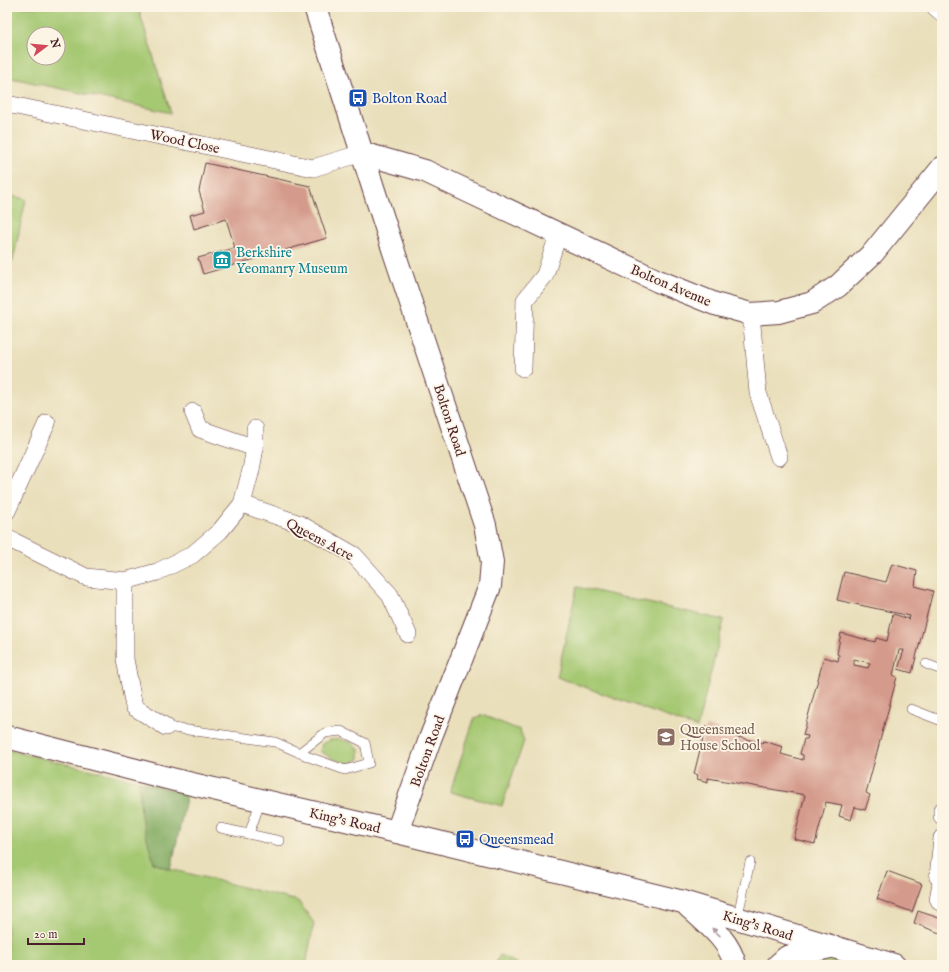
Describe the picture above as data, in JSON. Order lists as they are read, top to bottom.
{
  "streets": {
    "street": [
      "Wood Close",
      "Bolton Avenue",
      "Bolton Road",
      "Queens Acre",
      "King's Road"
    ]
  },
  "crossings": [
    ["Wood Close", "Bolton Avenue"],
    ["Wood Close", "Bolton Road"],
    ["Bolton Avenue", "Bolton Road"],
    ["Bolton Road", "King's Road"]
  ],
  "places": {
    "bus stop": ["Bolton Road", "Queensmead"],
    "museum": ["Berkshire Yeomanry Museum"],
    "school or university": ["Queensmead House School"]
  },
  "scale_bar": "20 m",
  "north": "right"
}
